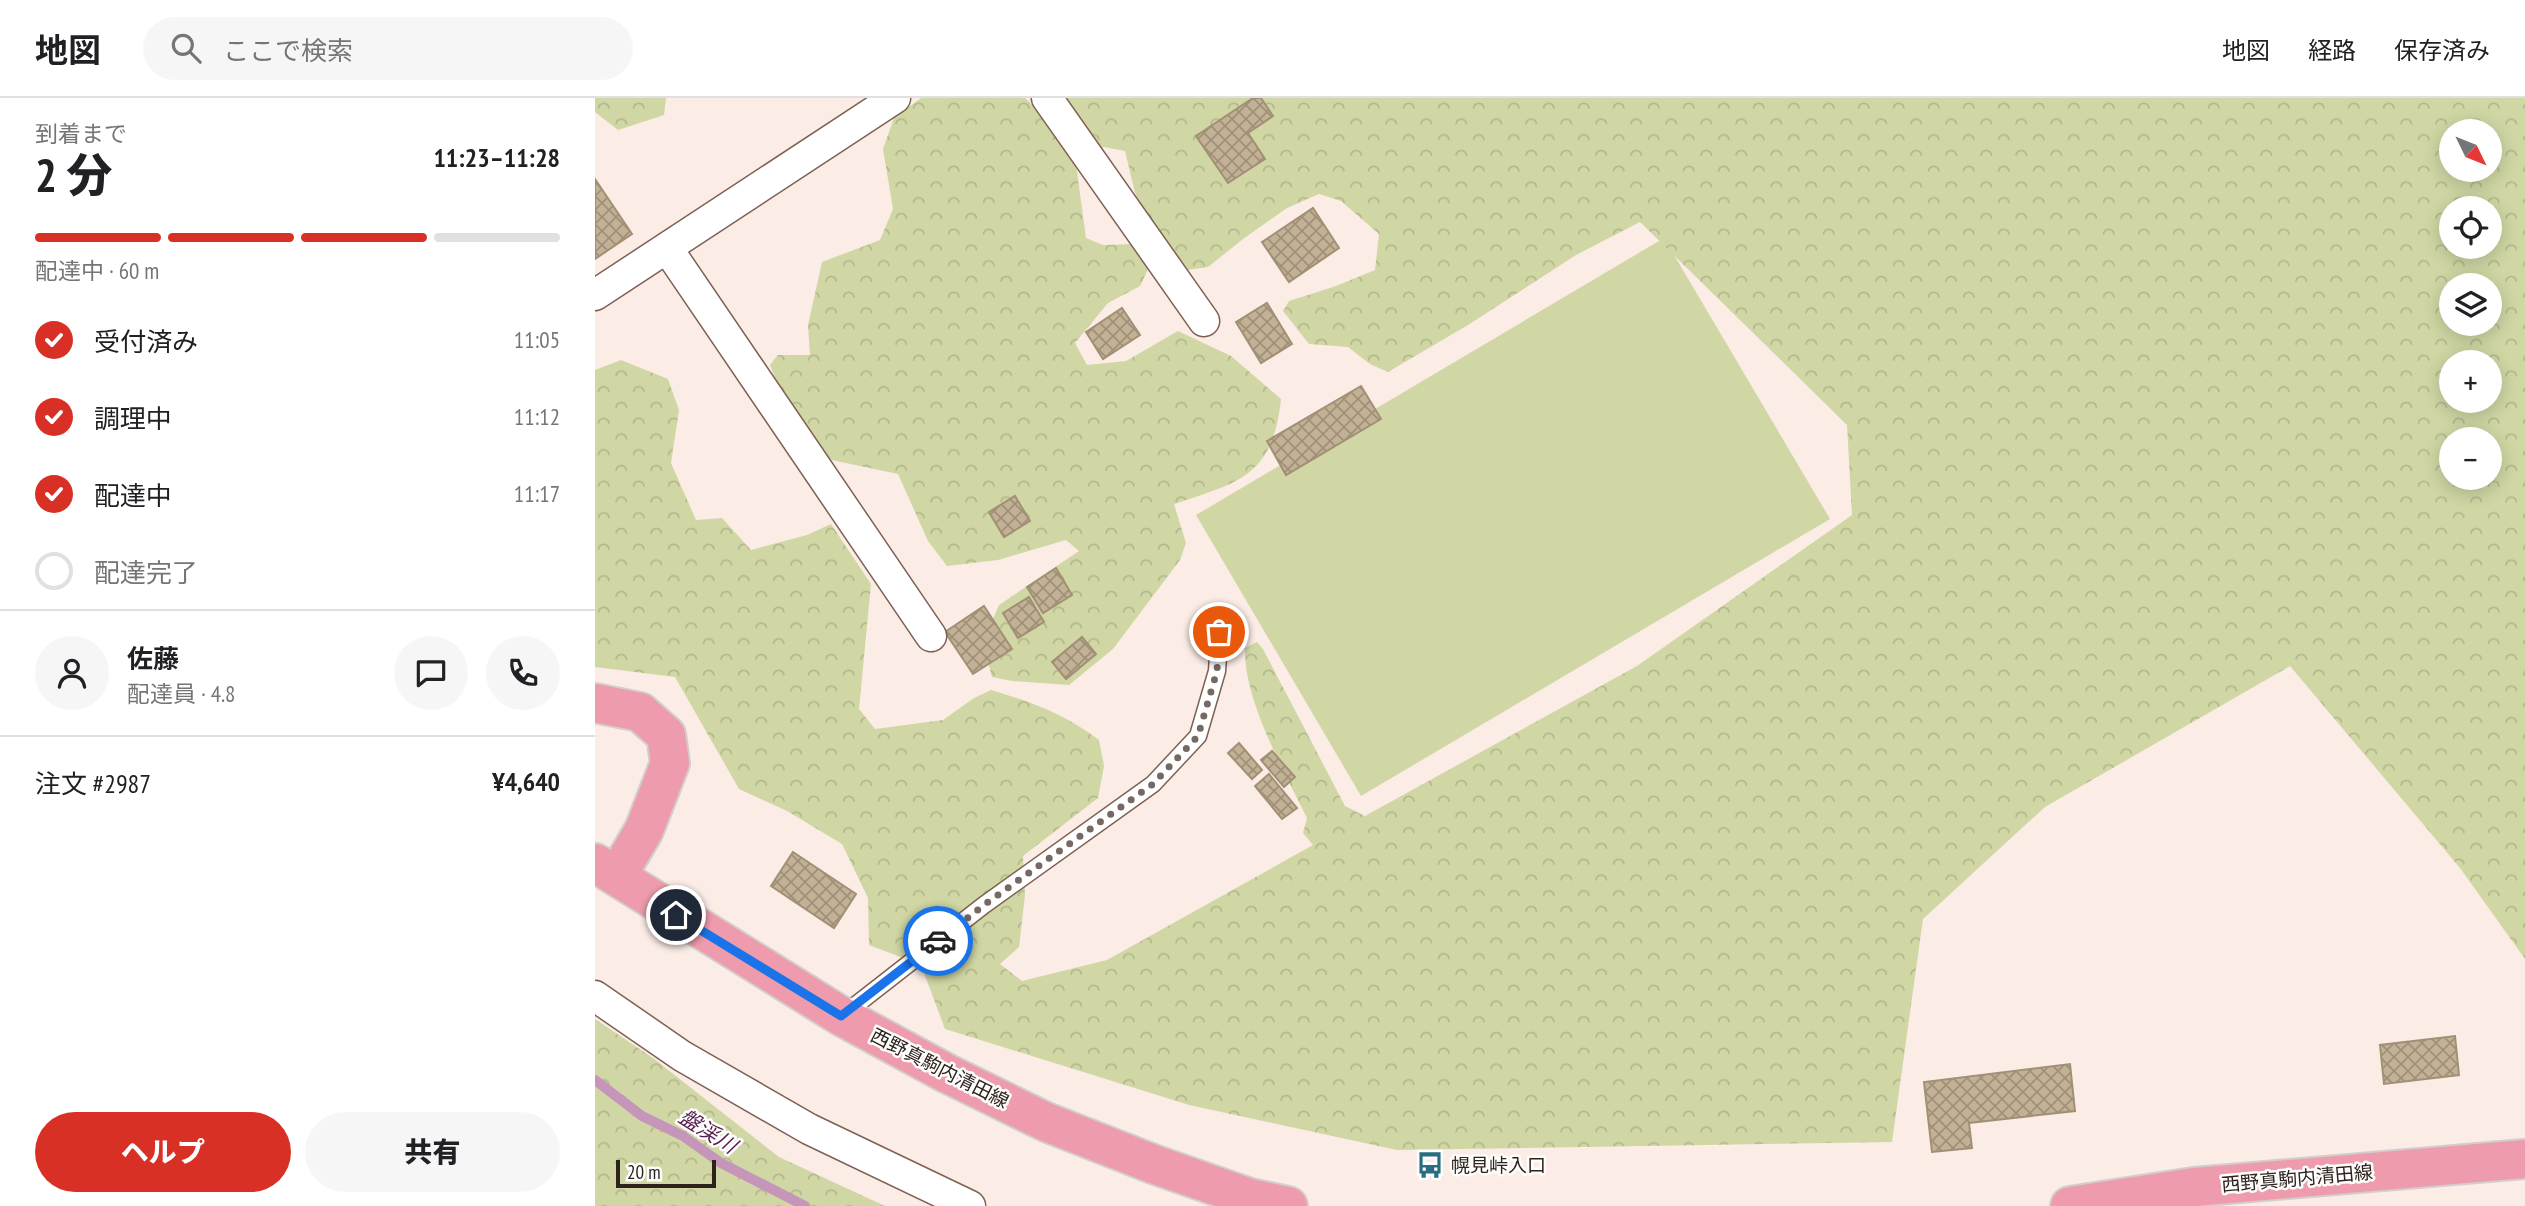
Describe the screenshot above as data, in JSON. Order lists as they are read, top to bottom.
{
  "streets": {
    "main road": ["西野真駒内清田線"]
  },
  "water": ["盤渓川"],
  "places": {
    "bus stop": ["幌見峠入口"]
  },
  "scale_bar": "20 m",
  "north": "bottom right",
  "page": {
    "header": "地図",
    "search": "ここで検索",
    "nav": ["地図", "経路", "保存済み"],
    "heading": ["2 分", "到着まで", "11:23–11:28"],
    "panel": [
      "佐藤",
      "配達員 · 4.8",
      "注文 #2987",
      "¥4,640"
    ],
    "map_buttons": ["+", "−"],
    "bar": "配達中 · 60 m",
    "list": [
      ["受付済み", "11:05"],
      ["調理中", "11:12"],
      ["配達中", "11:17"],
      "配達完了"
    ],
    "buttons": ["ヘルプ", "共有"],
    "scale": "20 m"
  }
}
